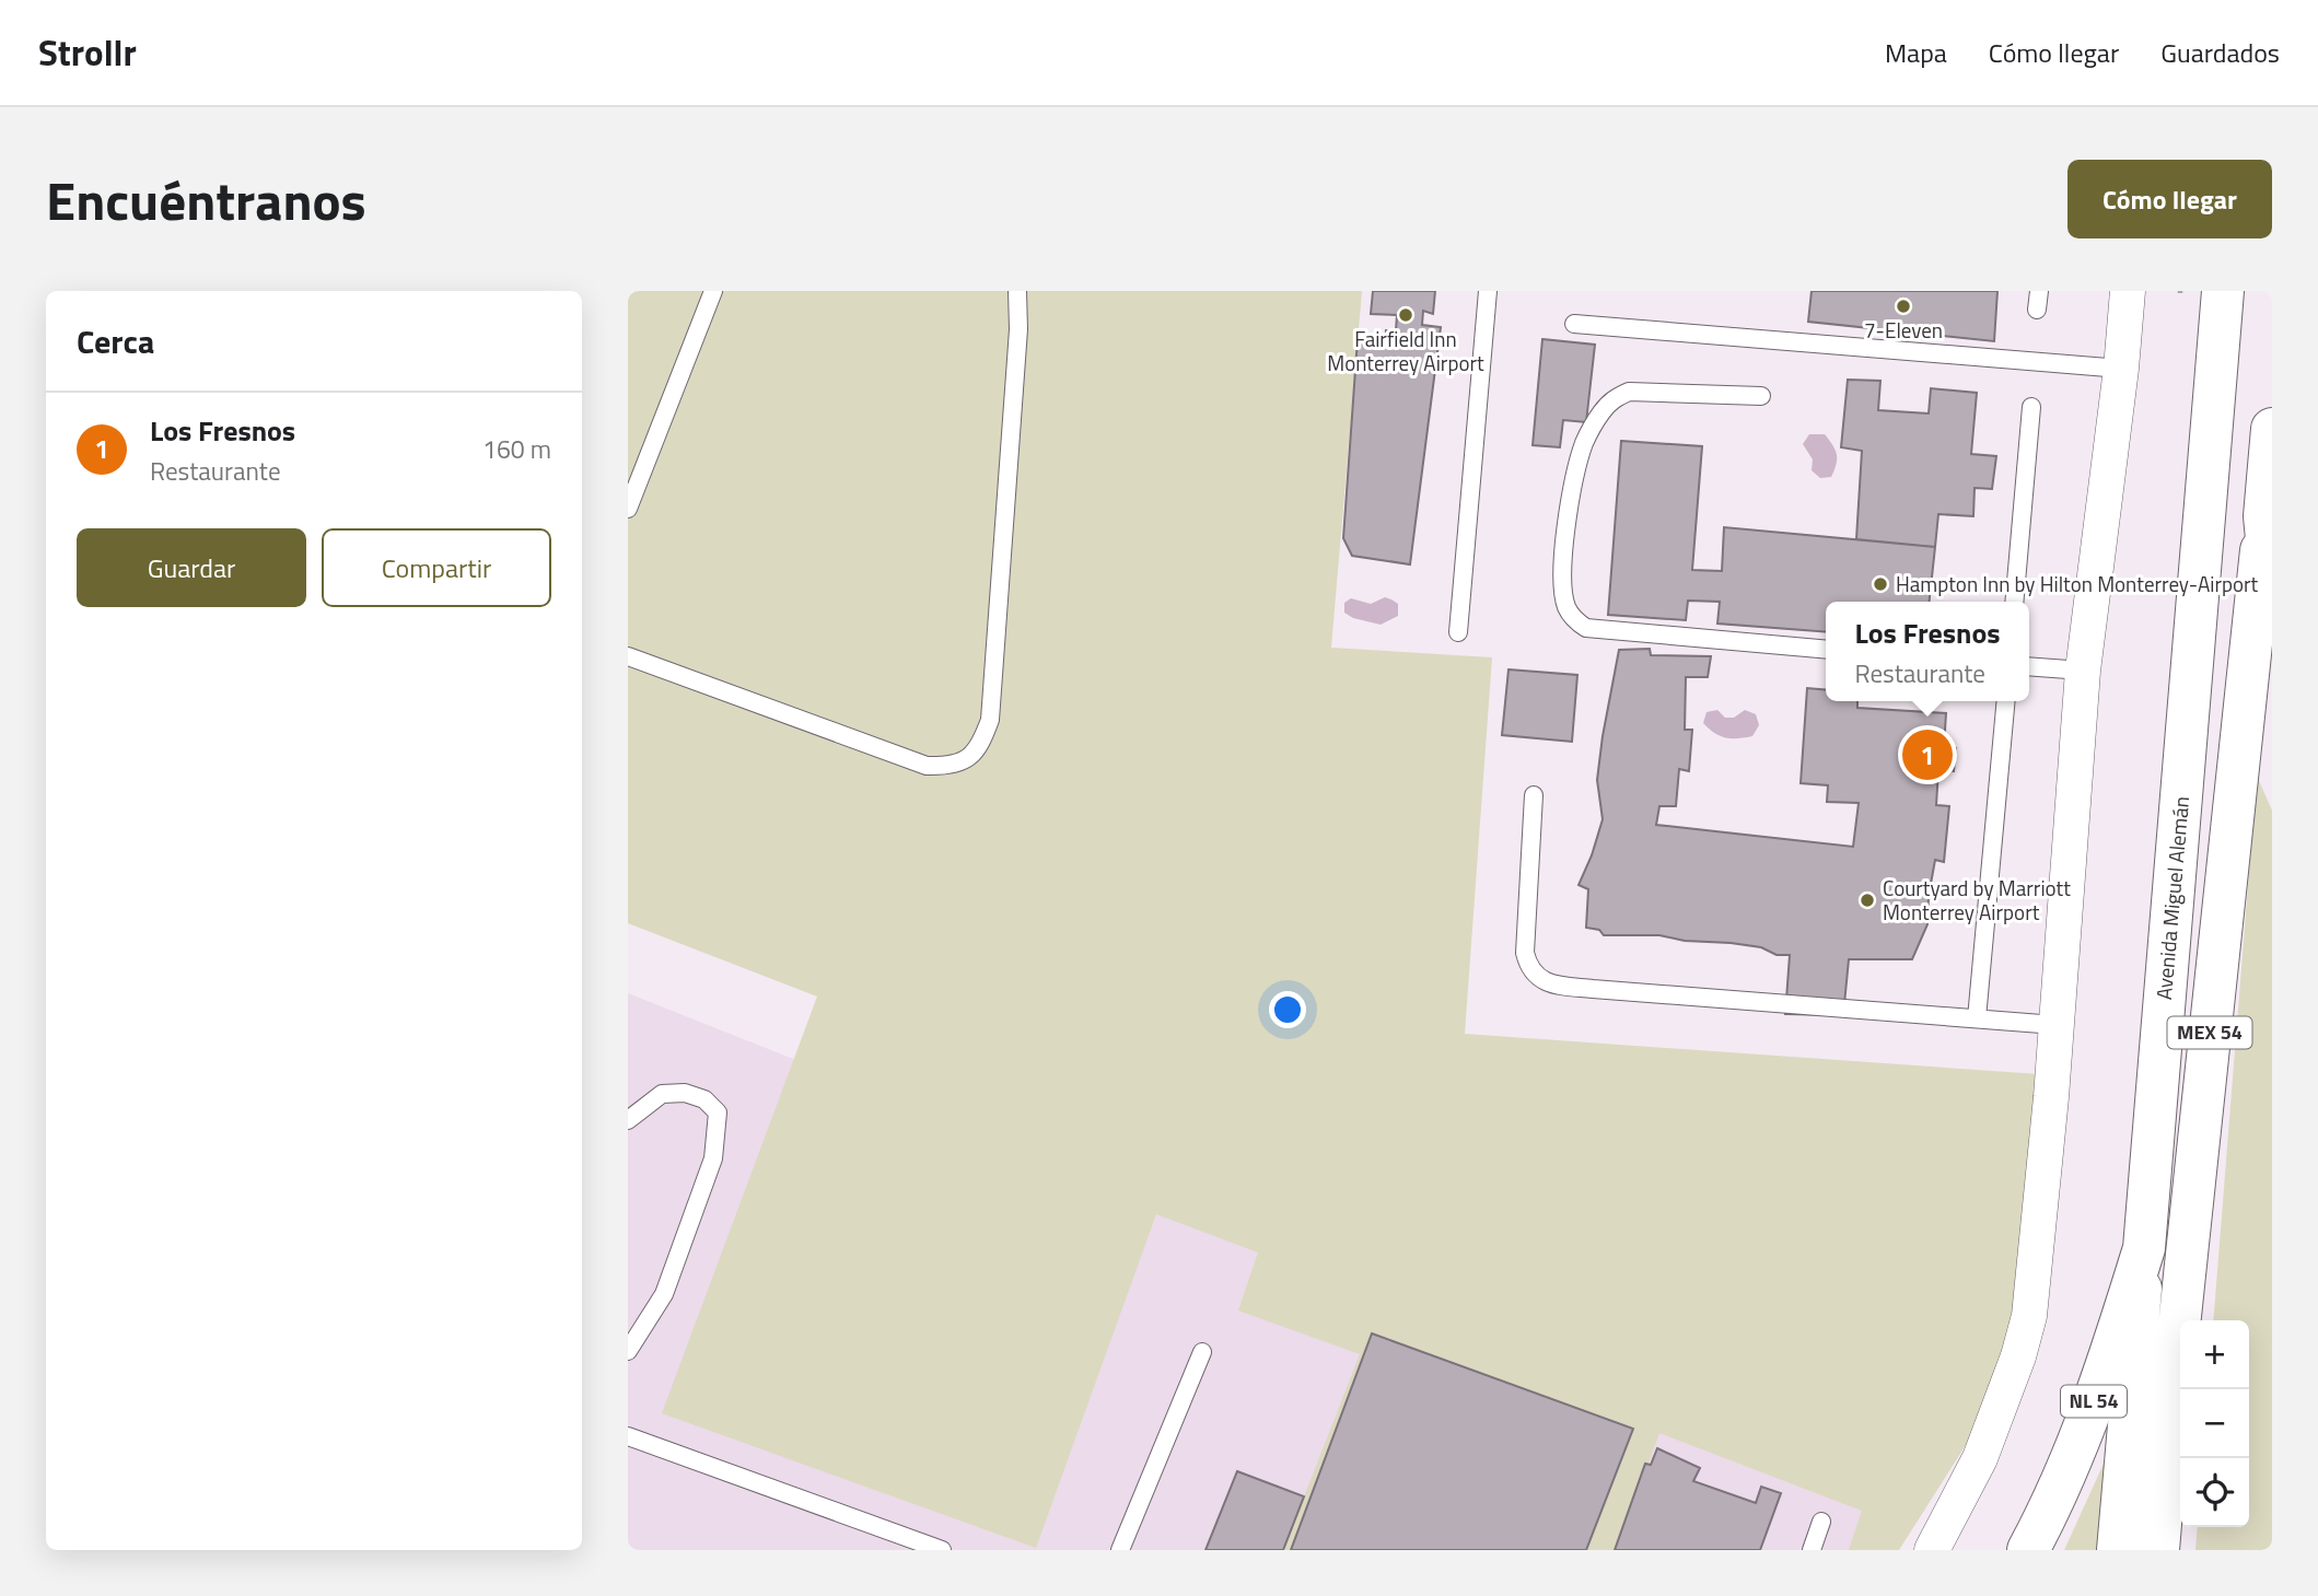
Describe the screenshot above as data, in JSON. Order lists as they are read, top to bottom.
{
  "streets": {
    "main road": ["Avenida Miguel Alemán", "MEX 54", "NL 54"]
  },
  "crossings": [
    ["Avenida Miguel Alemán", "NL 54"]
  ],
  "places": [
    "7-Eleven",
    "Fairfield Inn Monterrey Airport",
    "Hampton Inn by Hilton Monterrey-Airport",
    "Courtyard by Marriott Monterrey Airport"
  ],
  "page": {
    "header": "Strollr",
    "nav": ["Mapa", "Cómo llegar", "Guardados"],
    "title": "Encuéntranos",
    "buttons": [
      "Cómo llegar",
      ["Guardar", "Compartir"]
    ],
    "heading": "Cerca",
    "list": [
      {
        "mark": "1",
        "name": "Los Fresnos",
        "note": "Restaurante",
        "value": "160 m"
      }
    ],
    "popup": ["Los Fresnos", "Restaurante"],
    "pins": "1",
    "map_buttons": ["+", "−"]
  }
}
